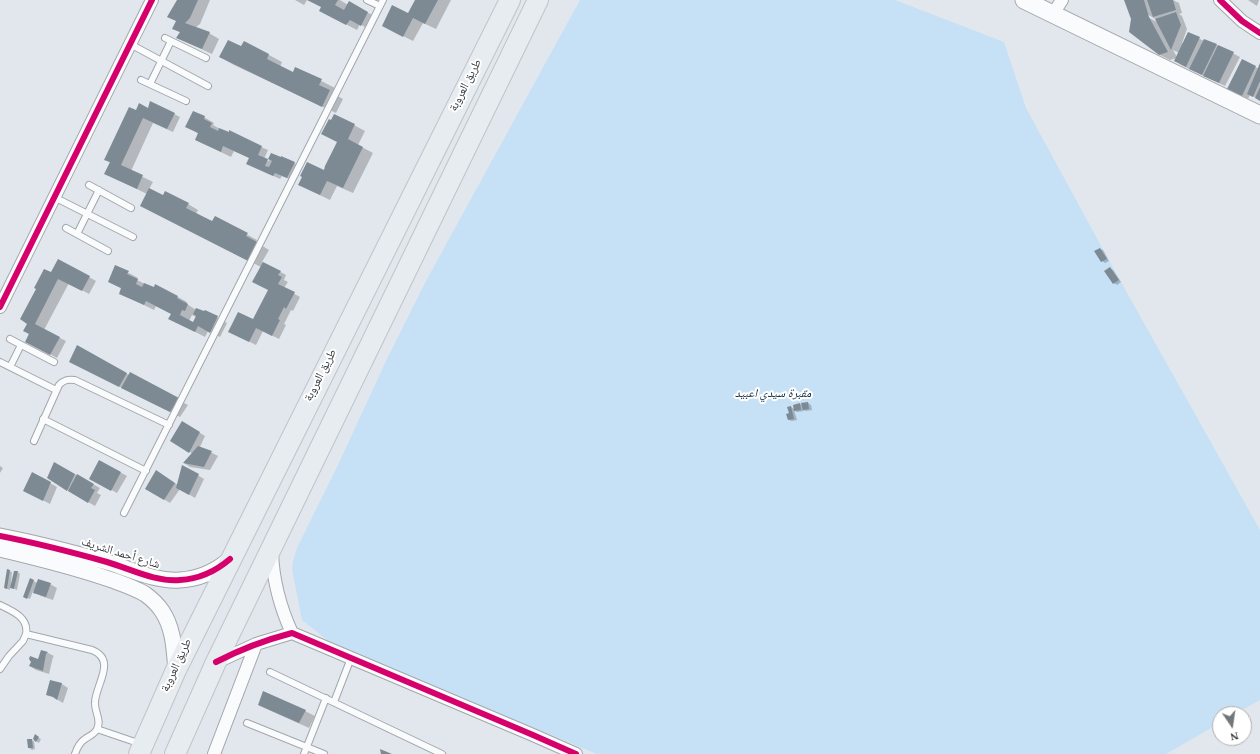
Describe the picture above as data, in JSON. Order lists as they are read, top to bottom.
{
  "streets": {
    "highway": ["طريق العروبة"],
    "street": ["شارع أحمد الشريف"]
  },
  "crossings": [
    ["طريق العروبة", "شارع أحمد الشريف"]
  ],
  "parks": ["مقبرة سيدي اعبيد"],
  "north": "bottom"
}
